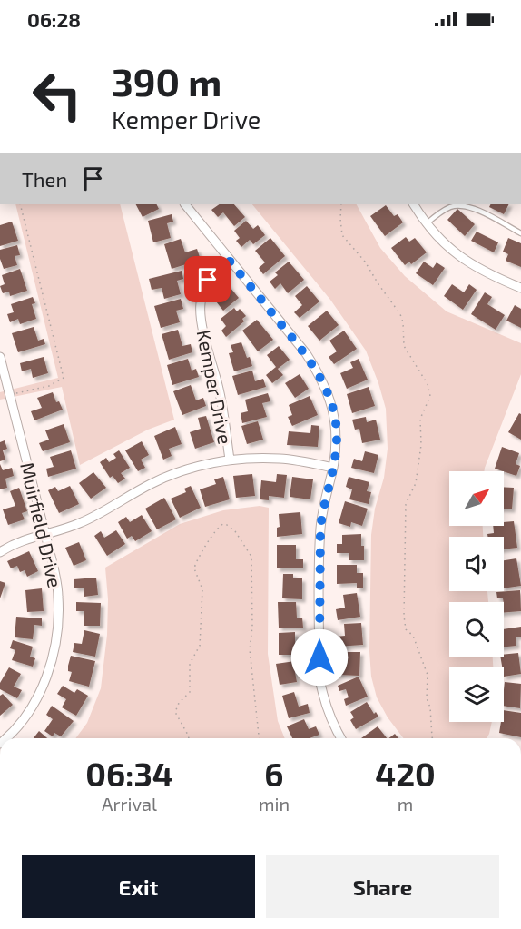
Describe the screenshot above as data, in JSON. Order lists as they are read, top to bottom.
{
  "streets": {
    "street": ["Kemper Drive", "Muirfield Drive"]
  },
  "north": "top right",
  "page": {
    "status": "06:28",
    "turn": ["390 m", "Kemper Drive"],
    "then": "Then",
    "eta": [
      "06:34",
      "Arrival",
      "6",
      "min",
      "420",
      "m"
    ],
    "buttons": ["Exit", "Share"]
  }
}
